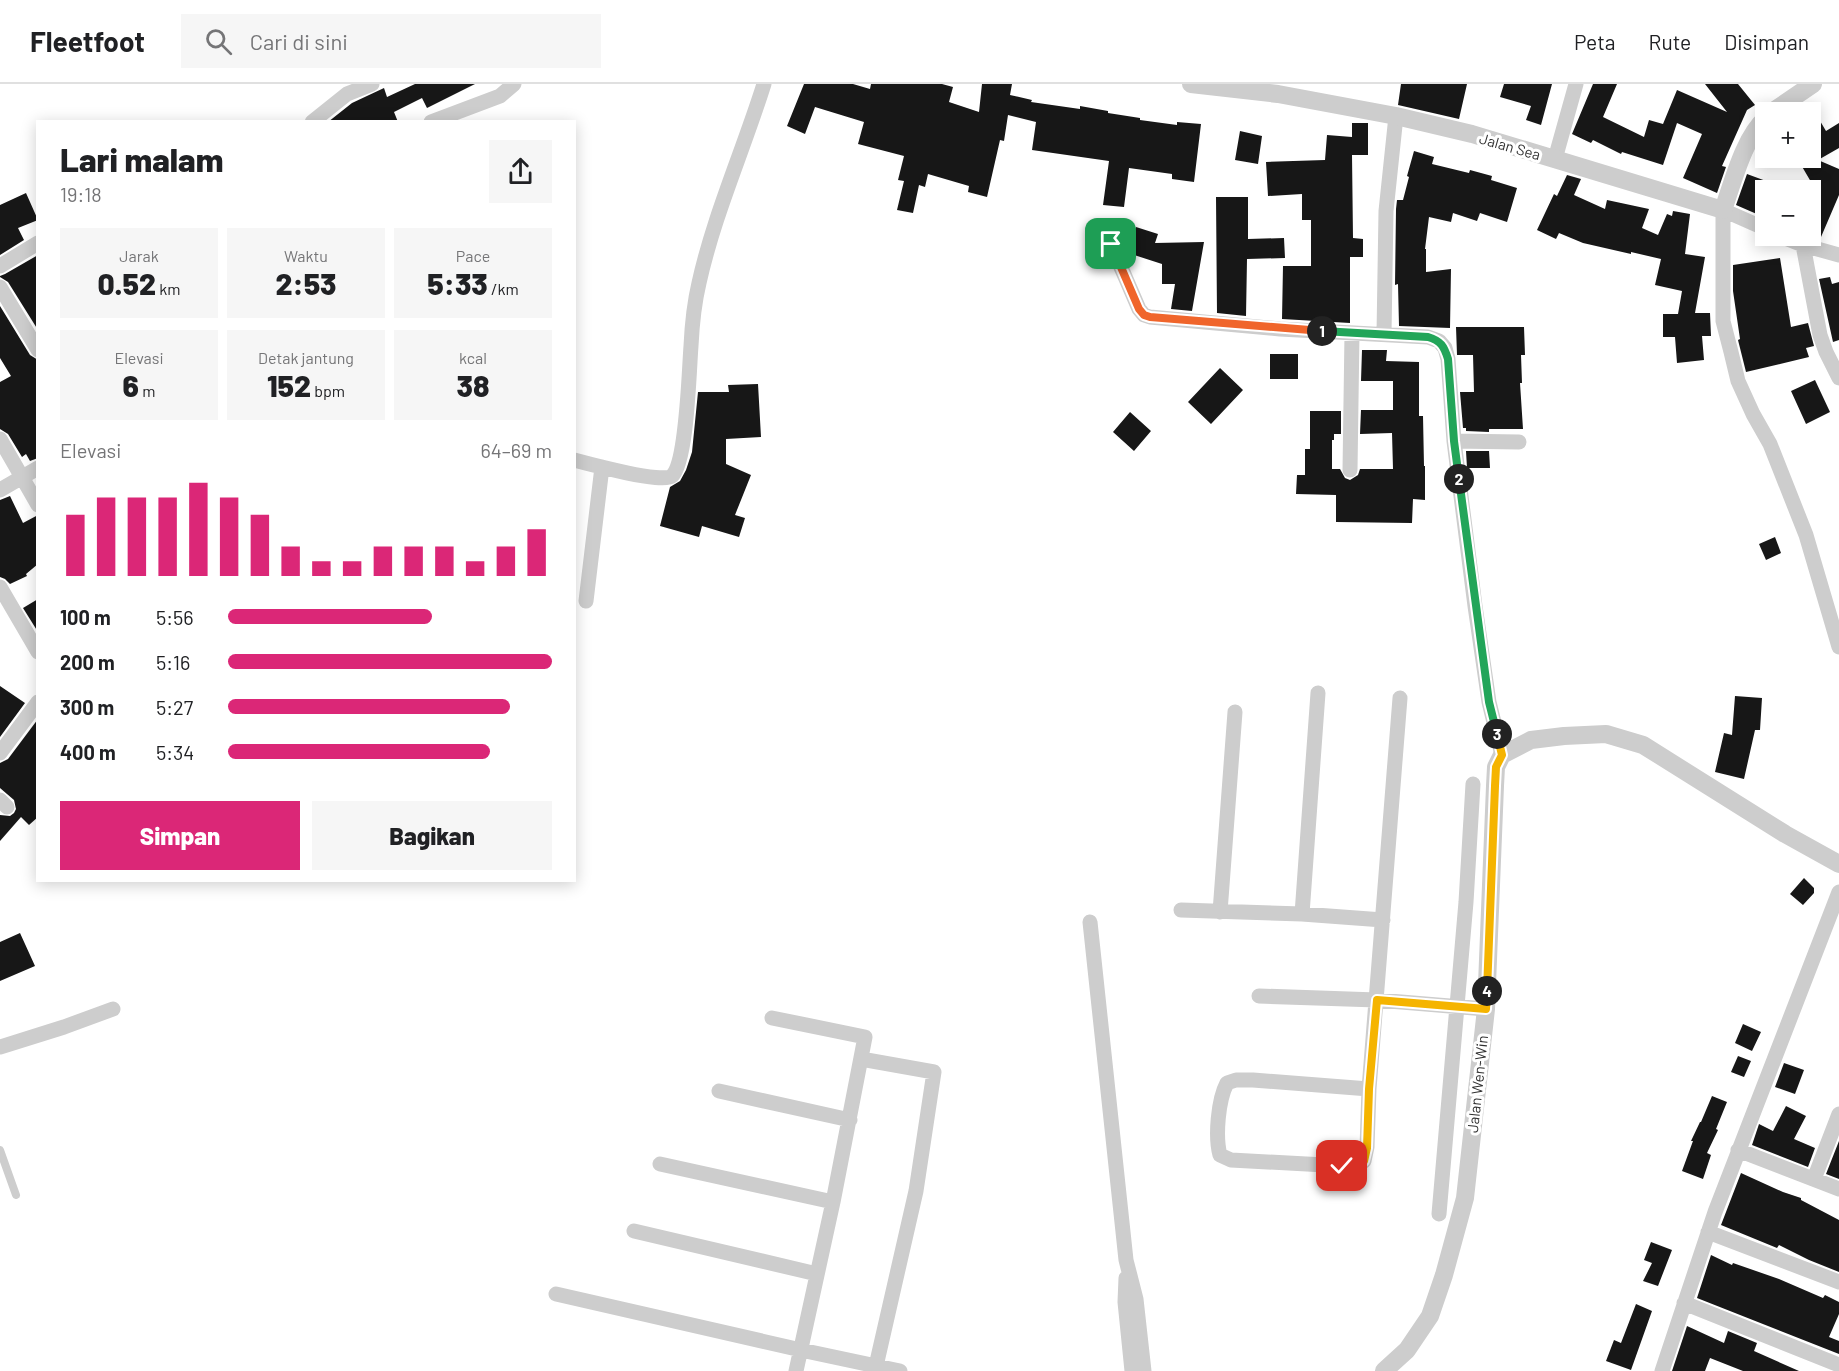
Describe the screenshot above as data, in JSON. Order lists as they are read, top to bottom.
{
  "streets": {
    "street": ["Jalan Sea", "Jalan Wen-Win"]
  },
  "page": {
    "header": "Fleetfoot",
    "search": "Cari di sini",
    "nav": ["Peta", "Rute", "Disimpan"],
    "map_buttons": ["+", "−"],
    "heading": ["Lari malam", "19:18"],
    "stats": [
      ["Jarak", "0.52 km"],
      ["Waktu", "2:53"],
      ["Pace", "5:33 /km"],
      ["Elevasi", "6 m"],
      ["Detak jantung", "152 bpm"],
      ["kcal", "38"]
    ],
    "pins": [
      "1",
      "2",
      "3",
      "4"
    ],
    "chart": ["Elevasi", "64–69 m"],
    "list": [
      {
        "name": "100 m",
        "note": "5:56"
      },
      {
        "name": "200 m",
        "note": "5:16"
      },
      {
        "name": "300 m",
        "note": "5:27"
      },
      {
        "name": "400 m",
        "note": "5:34"
      }
    ],
    "buttons": ["Simpan", "Bagikan"]
  }
}
